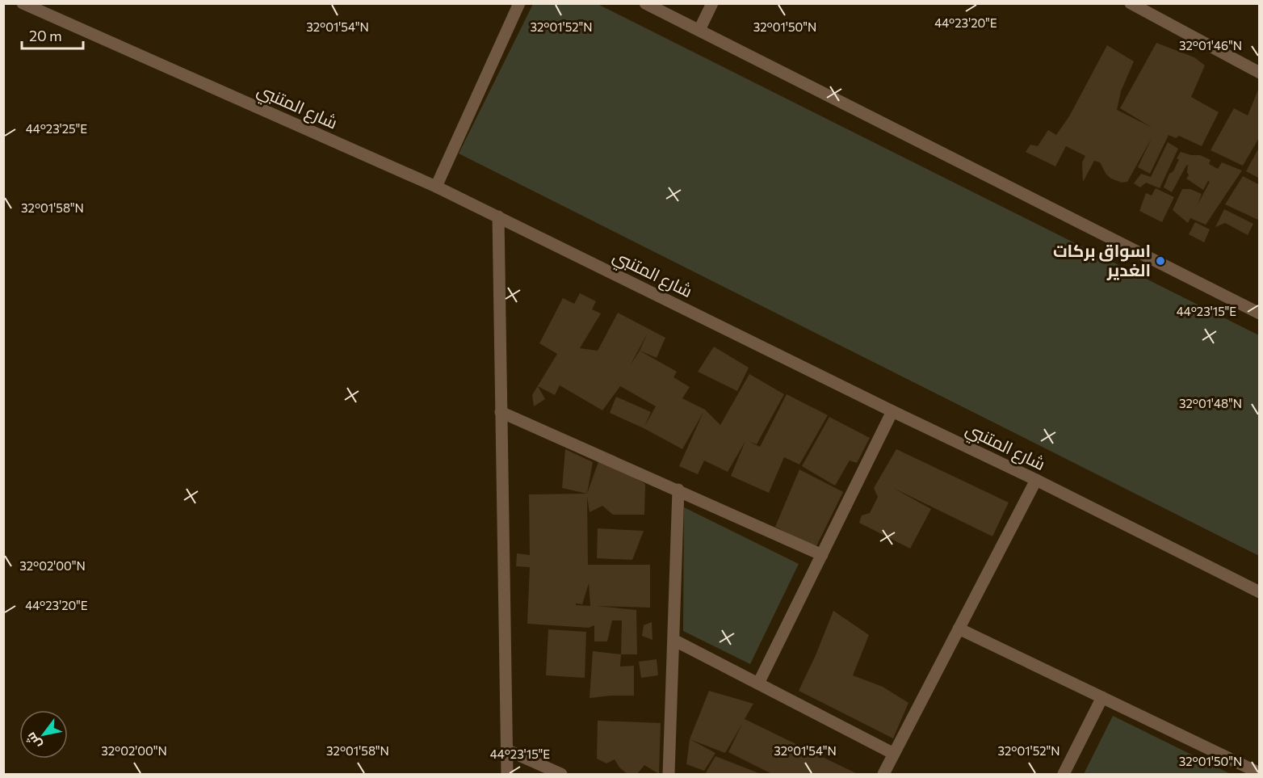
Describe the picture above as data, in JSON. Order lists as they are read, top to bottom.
{
  "streets": {
    "street": ["شارع المتنبي"]
  },
  "places": ["اسواق بركات الغدير"],
  "scale_bar": "20 m",
  "north": "bottom left",
  "coordinates": [
    "44°23'20\"E",
    "32°01'54\"N",
    "32°01'52\"N",
    "32°01'50\"N",
    "32°01'46\"N",
    "44°23'25\"E",
    "32°01'58\"N",
    "44°23'15\"E",
    "32°01'48\"N",
    "32°02'00\"N"
  ]
}
